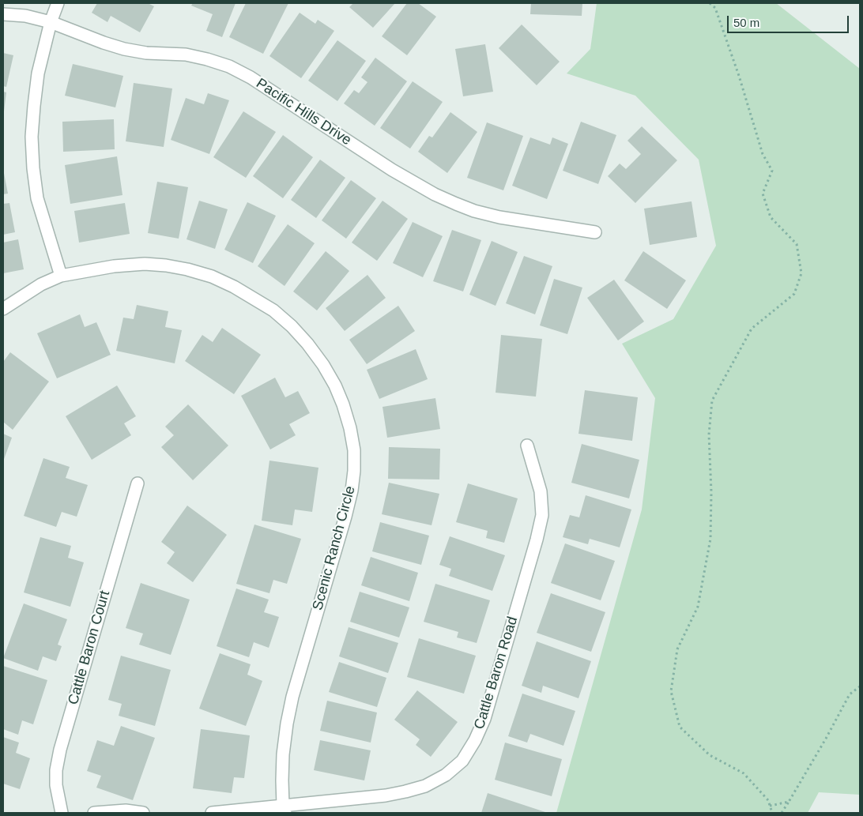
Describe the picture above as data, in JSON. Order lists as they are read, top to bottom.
{
  "streets": {
    "street": [
      "Pacific Hills Drive",
      "Scenic Ranch Circle",
      "Cattle Baron Court",
      "Cattle Baron Road"
    ]
  },
  "crossings": [
    ["Scenic Ranch Circle", "Cattle Baron Road"]
  ],
  "scale_bar": "50 m"
}
